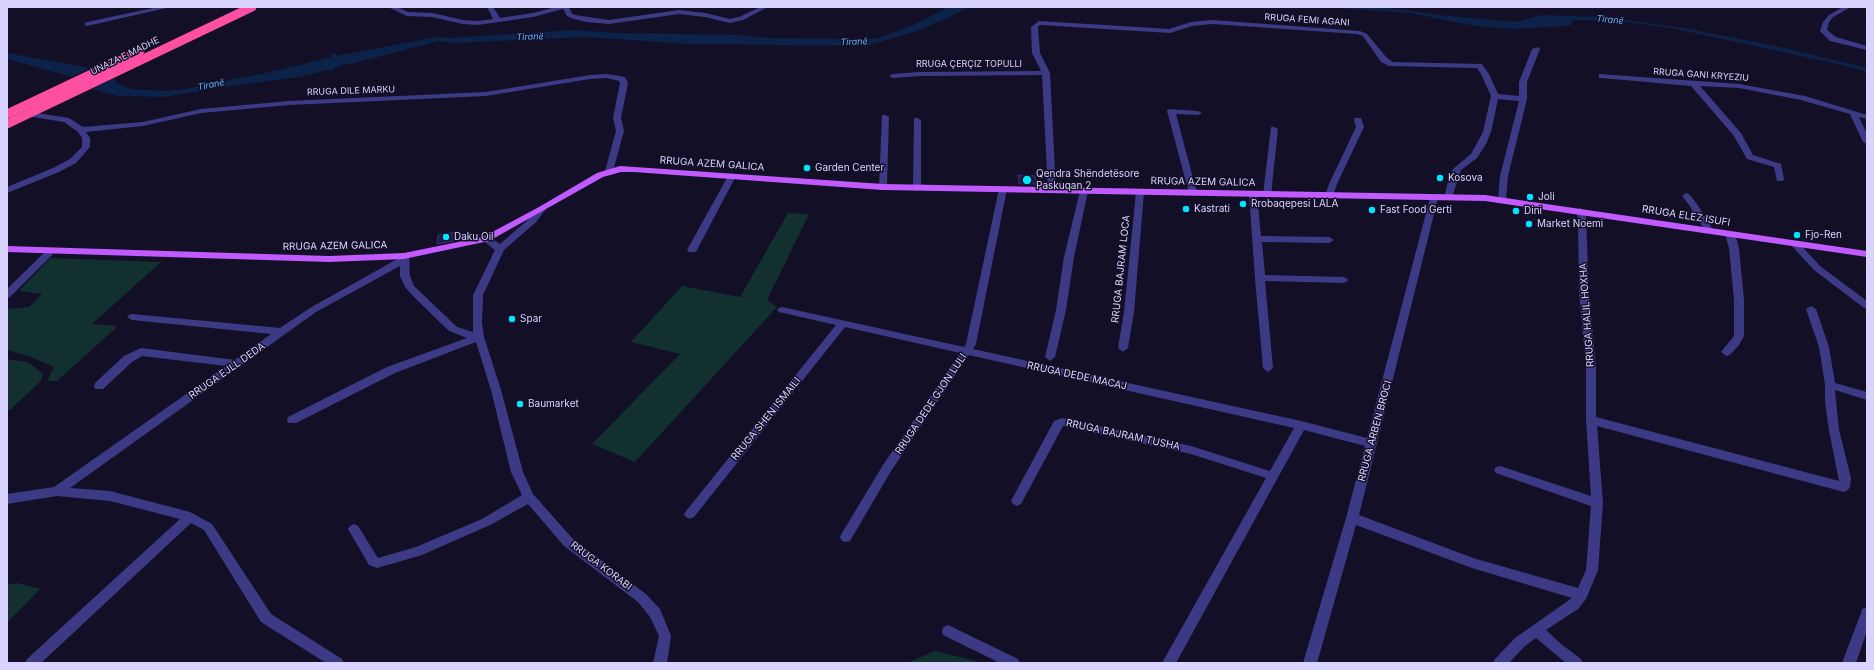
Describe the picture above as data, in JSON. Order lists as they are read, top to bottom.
{
  "streets": {
    "highway": ["UNAZA E MADHE"],
    "main road": ["RRUGA AZEM GALICA", "RRUGA ELEZ ISUFI"],
    "street": [
      "RRUGA FEMI AGANI",
      "RRUGA ÇERÇIZ TOPULLI",
      "RRUGA GANI KRYEZIU",
      "RRUGA DILE MARKU",
      "RRUGA BAJRAM LOCA",
      "RRUGA HALIL HOXHA",
      "RRUGA EJLL DEDA",
      "RRUGA DEDE MACAJ",
      "RRUGA DEDE GJON LULI",
      "RRUGA SHEN ISMAILI",
      "RRUGA ARBEN BROCI",
      "RRUGA BAJRAM TUSHA",
      "RRUGA KORABI"
    ]
  },
  "crossings": [
    ["RRUGA FEMI AGANI", "RRUGA ÇERÇIZ TOPULLI"],
    ["RRUGA DILE MARKU", "RRUGA AZEM GALICA"],
    ["RRUGA AZEM GALICA", "RRUGA ELEZ ISUFI"],
    ["RRUGA AZEM GALICA", "RRUGA BAJRAM LOCA"],
    ["RRUGA AZEM GALICA", "RRUGA EJLL DEDA"],
    ["RRUGA AZEM GALICA", "RRUGA DEDE GJON LULI"],
    ["RRUGA AZEM GALICA", "RRUGA ARBEN BROCI"],
    ["RRUGA ELEZ ISUFI", "RRUGA HALIL HOXHA"],
    ["RRUGA ELEZ ISUFI", "RRUGA ARBEN BROCI"],
    ["RRUGA DEDE MACAJ", "RRUGA DEDE GJON LULI"],
    ["RRUGA DEDE MACAJ", "RRUGA SHEN ISMAILI"],
    ["RRUGA DEDE MACAJ", "RRUGA ARBEN BROCI"]
  ],
  "water": ["Tiranë"],
  "places": [
    "Garden Center",
    "Kosova",
    "Qendra Shëndetësore Paskuqan 2",
    "Joli",
    "Rrobaqepesi LALA",
    "Kastrati",
    "Fast Food Gerti",
    "Dini",
    "Market Noemi",
    "Fjo-Ren",
    "Daku Oil",
    "Spar",
    "Baumarket"
  ]
}
